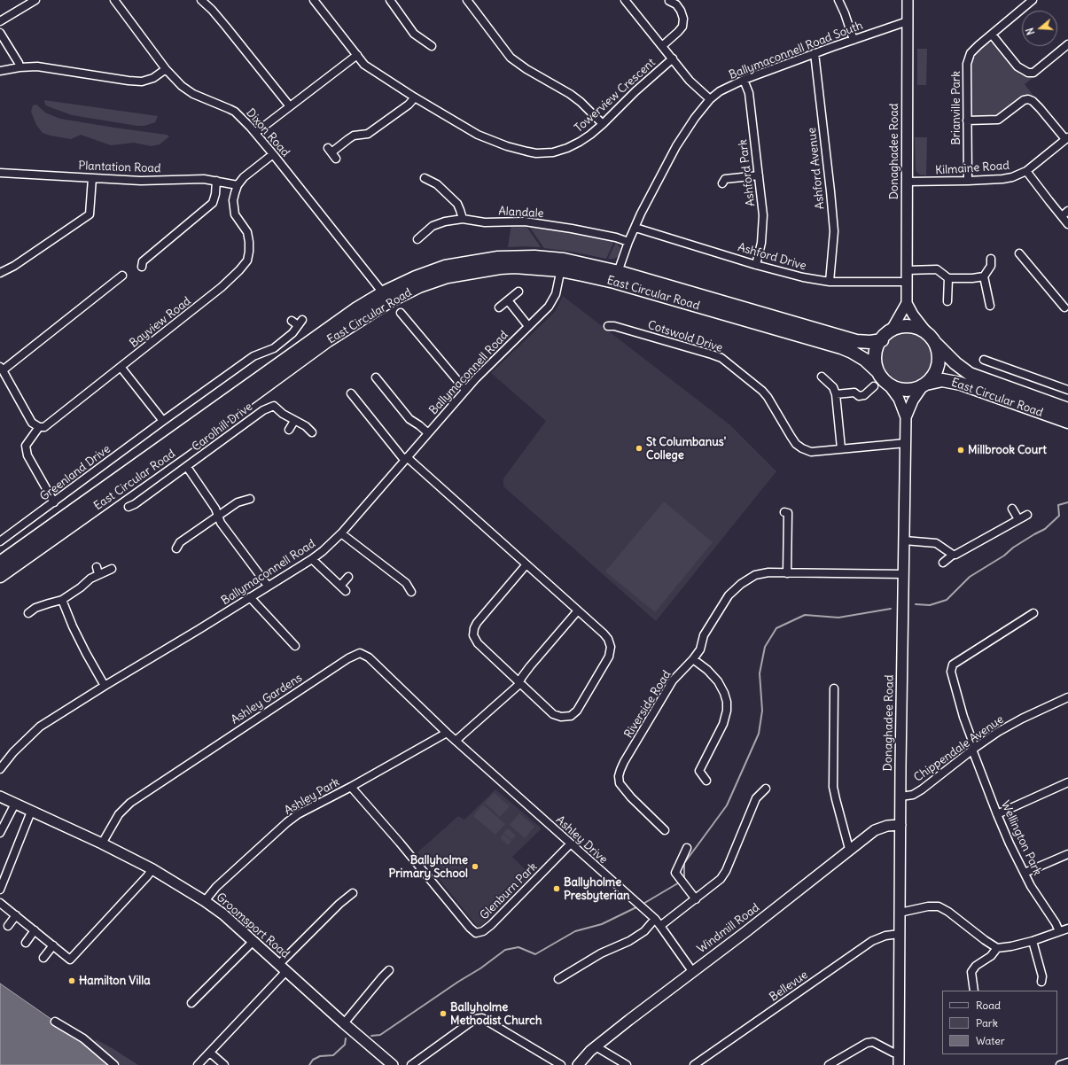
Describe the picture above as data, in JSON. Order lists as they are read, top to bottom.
{
  "streets": {
    "highway": ["East Circular Road"],
    "main road": ["Donaghadee Road", "Groomsport Road", "Windmill Road"],
    "street": [
      "Ballymaconnell Road South",
      "Towerview Crescent",
      "Brianville Park",
      "Dixon Road",
      "Plantation Road",
      "Ashford Avenue",
      "Kilmaine Road",
      "Ashford Park",
      "Alandale",
      "Ashford Drive",
      "Bayview Road",
      "Cotswold Drive",
      "Ballymaconnell Road",
      "Carolhill Drive",
      "Greenland Drive",
      "Ashley Gardens",
      "Riverside Road",
      "Chippendale Avenue",
      "Ashley Park",
      "Wellington Park",
      "Ashley Drive",
      "Glenburn Park",
      "Bellevue"
    ]
  },
  "crossings": [
    ["Ballymaconnell Road South", "Donaghadee Road"],
    ["Ballymaconnell Road South", "Ashford Avenue"],
    ["Ballymaconnell Road South", "Ashford Park"],
    ["Ballymaconnell Road South", "Alandale"],
    ["Ballymaconnell Road South", "Ashford Drive"],
    ["Ballymaconnell Road South", "East Circular Road"],
    ["Brianville Park", "Kilmaine Road"],
    ["Dixon Road", "East Circular Road"],
    ["Dixon Road", "Bayview Road"],
    ["Donaghadee Road", "Kilmaine Road"],
    ["Donaghadee Road", "Ashford Drive"],
    ["Donaghadee Road", "East Circular Road"],
    ["Donaghadee Road", "Cotswold Drive"],
    ["Donaghadee Road", "Riverside Road"],
    ["Donaghadee Road", "Chippendale Avenue"],
    ["Donaghadee Road", "Windmill Road"],
    ["Donaghadee Road", "Bellevue"],
    ["Plantation Road", "Bayview Road"],
    ["Ashford Avenue", "Ashford Drive"],
    ["Ashford Park", "Ashford Drive"],
    ["East Circular Road", "Ballymaconnell Road"],
    ["Ashley Gardens", "Ashley Park"],
    ["Ashley Gardens", "Ashley Drive"],
    ["Ashley Gardens", "Groomsport Road"],
    ["Chippendale Avenue", "Wellington Park"],
    ["Ashley Park", "Ashley Drive"],
    ["Ashley Park", "Glenburn Park"],
    ["Ashley Park", "Groomsport Road"],
    ["Ashley Drive", "Glenburn Park"],
    ["Ashley Drive", "Windmill Road"]
  ],
  "places": [
    "St Columbanus' College",
    "Millbrook Court",
    "Ballyholme Primary School",
    "Ballyholme Presbyterian",
    "Hamilton Villa",
    "Ballyholme Methodist Church"
  ],
  "legend": ["Road", "Park", "Water"],
  "north": "left"
}
